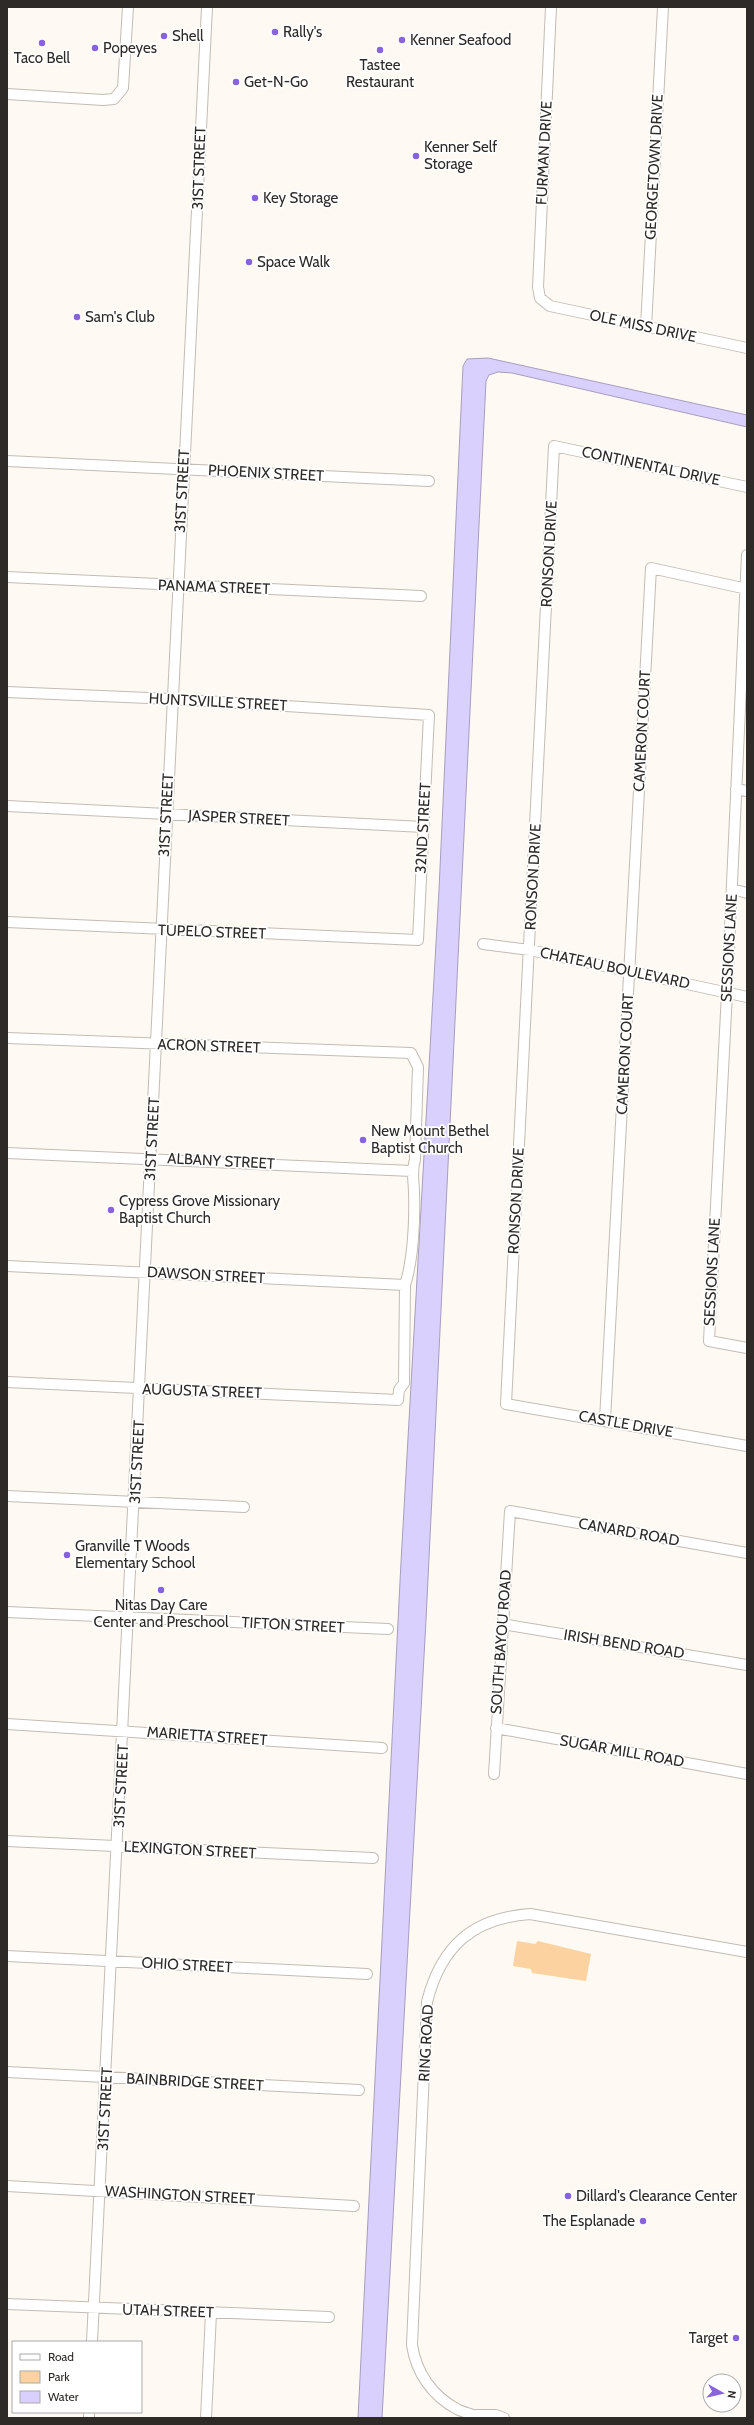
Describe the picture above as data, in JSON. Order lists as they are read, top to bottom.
{
  "streets": {
    "street": [
      "FURMAN DRIVE",
      "GEORGETOWN DRIVE",
      "31ST STREET",
      "OLE MISS DRIVE",
      "CONTINENTAL DRIVE",
      "PHOENIX STREET",
      "RONSON DRIVE",
      "PANAMA STREET",
      "HUNTSVILLE STREET",
      "CAMERON COURT",
      "JASPER STREET",
      "32ND STREET",
      "TUPELO STREET",
      "SESSIONS LANE",
      "CHATEAU BOULEVARD",
      "ACRON STREET",
      "ALBANY STREET",
      "DAWSON STREET",
      "AUGUSTA STREET",
      "CASTLE DRIVE",
      "CANARD ROAD",
      "TIFTON STREET",
      "SOUTH BAYOU ROAD",
      "IRISH BEND ROAD",
      "MARIETTA STREET",
      "SUGAR MILL ROAD",
      "LEXINGTON STREET",
      "OHIO STREET",
      "RING ROAD",
      "BAINBRIDGE STREET",
      "WASHINGTON STREET",
      "UTAH STREET"
    ]
  },
  "crossings": [
    ["FURMAN DRIVE", "OLE MISS DRIVE"],
    ["GEORGETOWN DRIVE", "OLE MISS DRIVE"],
    ["31ST STREET", "PHOENIX STREET"],
    ["31ST STREET", "PANAMA STREET"],
    ["31ST STREET", "HUNTSVILLE STREET"],
    ["31ST STREET", "JASPER STREET"],
    ["31ST STREET", "TUPELO STREET"],
    ["31ST STREET", "ACRON STREET"],
    ["31ST STREET", "ALBANY STREET"],
    ["31ST STREET", "DAWSON STREET"],
    ["31ST STREET", "AUGUSTA STREET"],
    ["31ST STREET", "TIFTON STREET"],
    ["31ST STREET", "MARIETTA STREET"],
    ["31ST STREET", "LEXINGTON STREET"],
    ["31ST STREET", "OHIO STREET"],
    ["31ST STREET", "BAINBRIDGE STREET"],
    ["31ST STREET", "WASHINGTON STREET"],
    ["31ST STREET", "UTAH STREET"],
    ["CONTINENTAL DRIVE", "RONSON DRIVE"],
    ["RONSON DRIVE", "CHATEAU BOULEVARD"],
    ["RONSON DRIVE", "CASTLE DRIVE"],
    ["HUNTSVILLE STREET", "32ND STREET"],
    ["CAMERON COURT", "SESSIONS LANE"],
    ["CAMERON COURT", "CHATEAU BOULEVARD"],
    ["CAMERON COURT", "CASTLE DRIVE"],
    ["JASPER STREET", "32ND STREET"],
    ["32ND STREET", "TUPELO STREET"],
    ["SESSIONS LANE", "CHATEAU BOULEVARD"],
    ["ACRON STREET", "ALBANY STREET"],
    ["DAWSON STREET", "AUGUSTA STREET"],
    ["CANARD ROAD", "SOUTH BAYOU ROAD"],
    ["SOUTH BAYOU ROAD", "IRISH BEND ROAD"],
    ["SOUTH BAYOU ROAD", "SUGAR MILL ROAD"]
  ],
  "places": [
    "Rally's",
    "Shell",
    "Kenner Seafood",
    "Taco Bell",
    "Popeyes",
    "Tastee Restaurant",
    "Get-N-Go",
    "Kenner Self Storage",
    "Key Storage",
    "Space Walk",
    "Sam's Club",
    "New Mount Bethel Baptist Church",
    "Cypress Grove Missionary Baptist Church",
    "Granville T Woods Elementary School",
    "Nitas Day Care Center and Preschool",
    "Dillard's Clearance Center",
    "The Esplanade",
    "Target"
  ],
  "legend": ["Road", "Park", "Water"],
  "north": "right"
}
